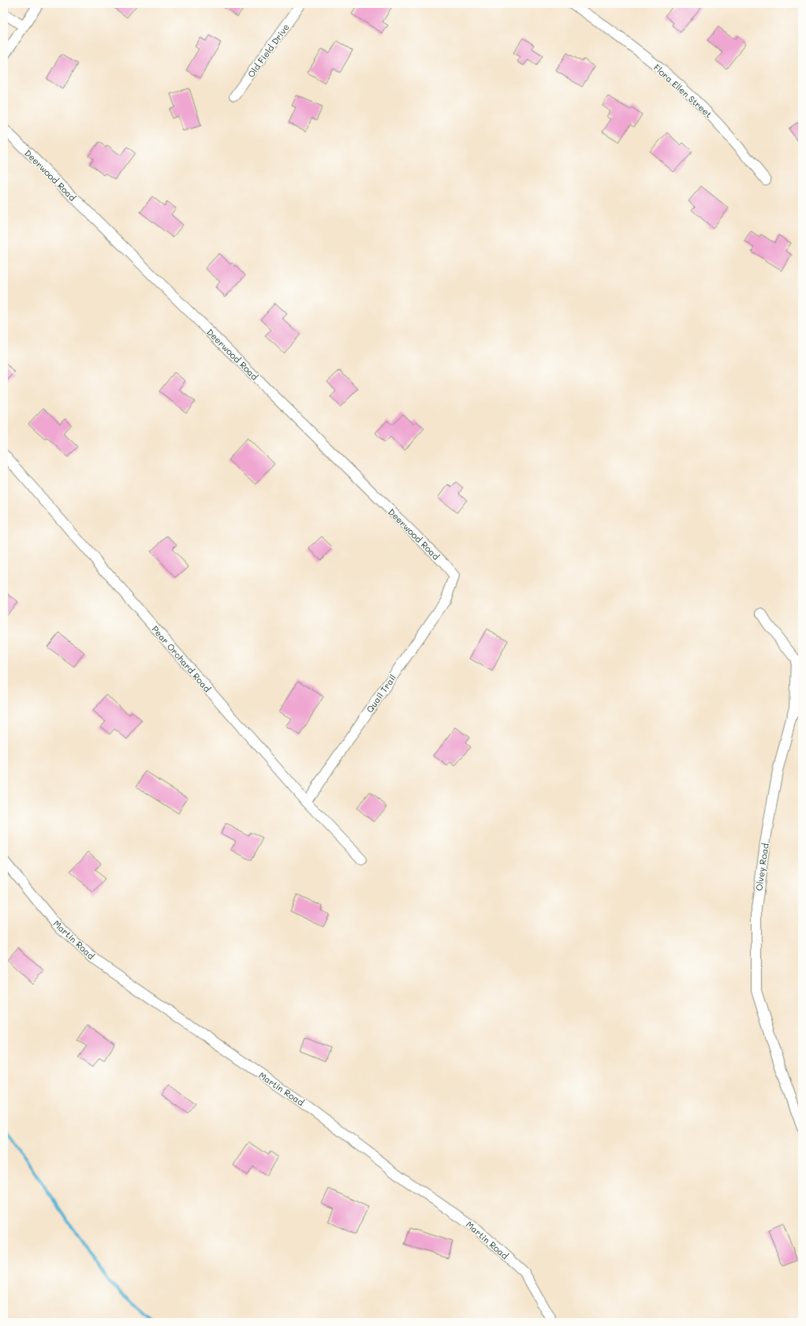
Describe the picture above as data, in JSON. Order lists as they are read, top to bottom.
{
  "streets": {
    "street": [
      "Old Field Drive",
      "Flora Ellen Street",
      "Deerwood Road",
      "Pear Orchard Road",
      "Quail Trail",
      "Olvey Road",
      "Martin Road"
    ]
  },
  "crossings": [
    ["Deerwood Road", "Quail Trail"],
    ["Pear Orchard Road", "Quail Trail"]
  ]
}
